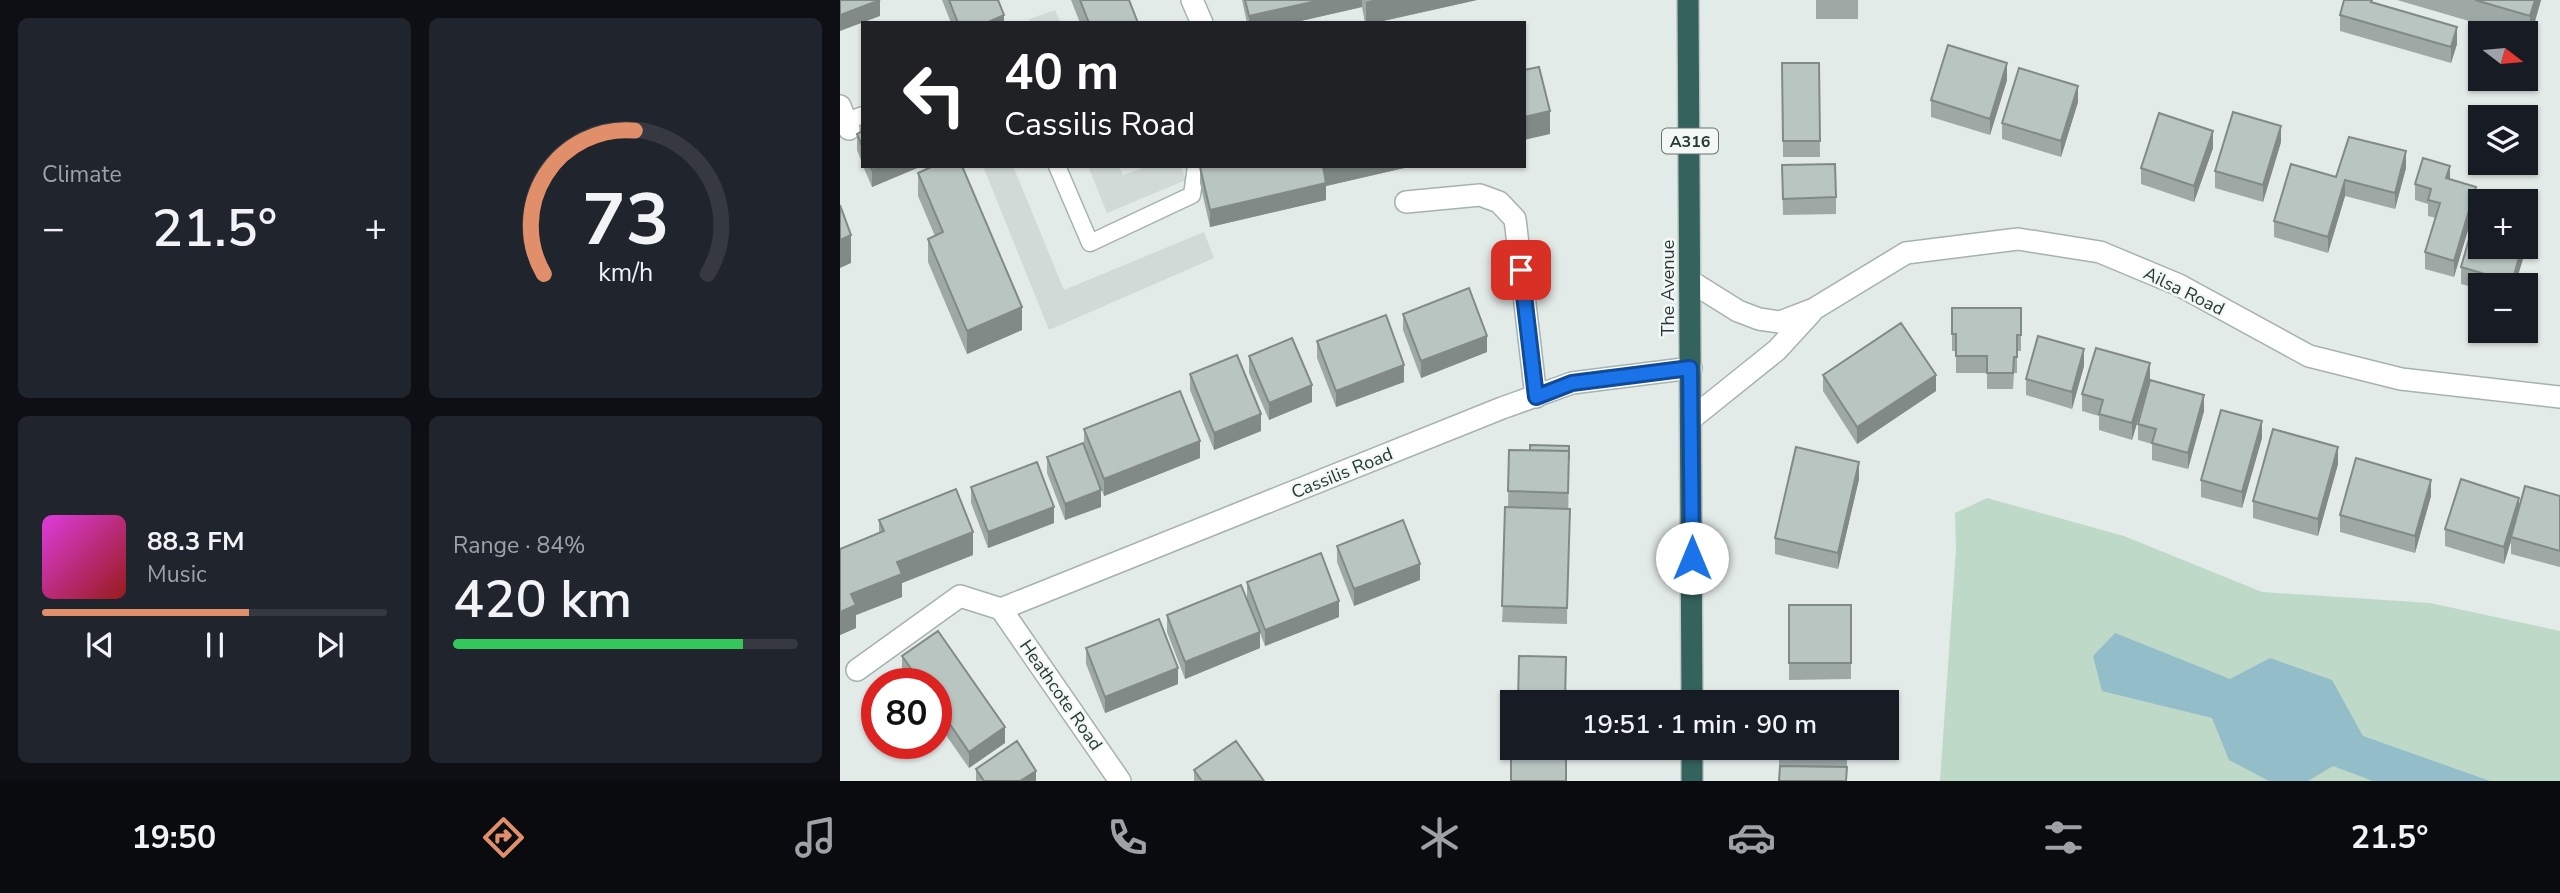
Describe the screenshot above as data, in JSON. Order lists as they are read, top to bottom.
{
  "streets": {
    "highway": ["A316", "The Avenue"],
    "street": ["Ailsa Road", "Cassilis Road", "Heathcote Road"]
  },
  "crossings": [
    ["The Avenue", "Ailsa Road"],
    ["The Avenue", "Cassilis Road"],
    ["Cassilis Road", "Heathcote Road"]
  ],
  "north": "right",
  "page": {
    "tile": [
      "Climate",
      ["Range · 84%", "420 km"]
    ],
    "map_buttons": ["+", "−"],
    "turn": ["40 m", "Cassilis Road"],
    "heat": ["−", "21.5°", "+"],
    "song": ["88.3 FM", "Music"],
    "limit": "80",
    "trip": "19:51 · 1 min · 90 m",
    "tabs": ["19:50", "21.5°"],
    "gauge": ["73", "km/h"]
  }
}
